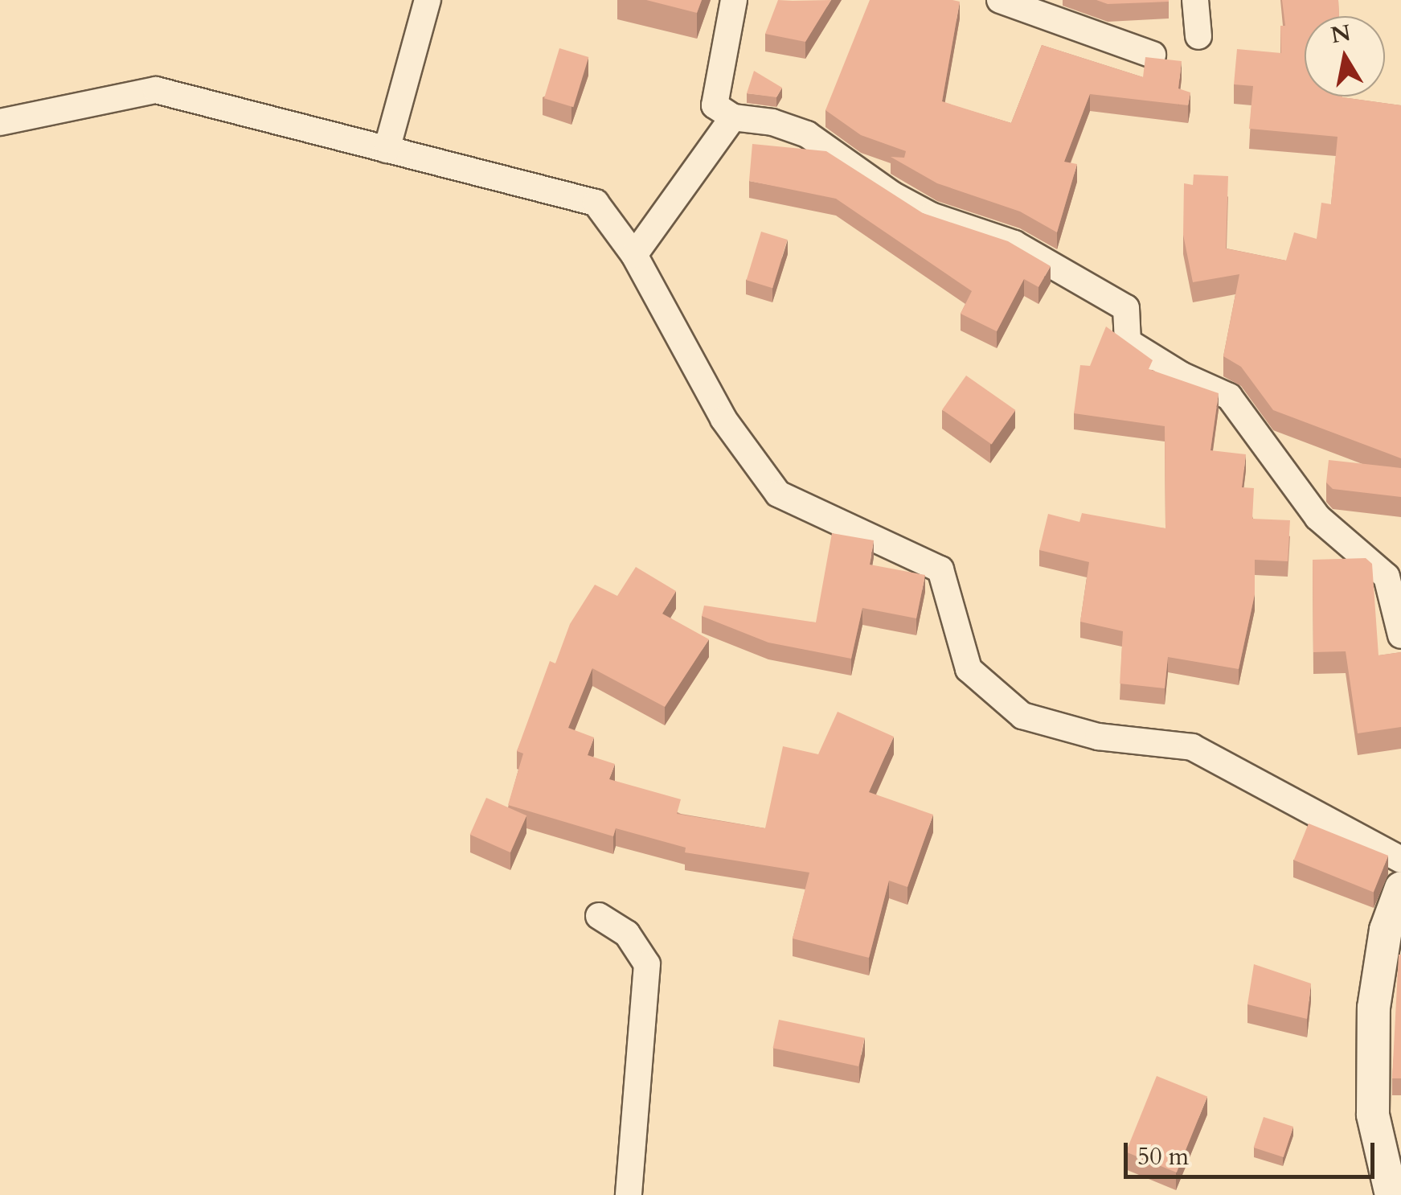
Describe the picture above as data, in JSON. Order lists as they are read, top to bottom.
{
  "scale_bar": "50 m",
  "north": "top"
}
